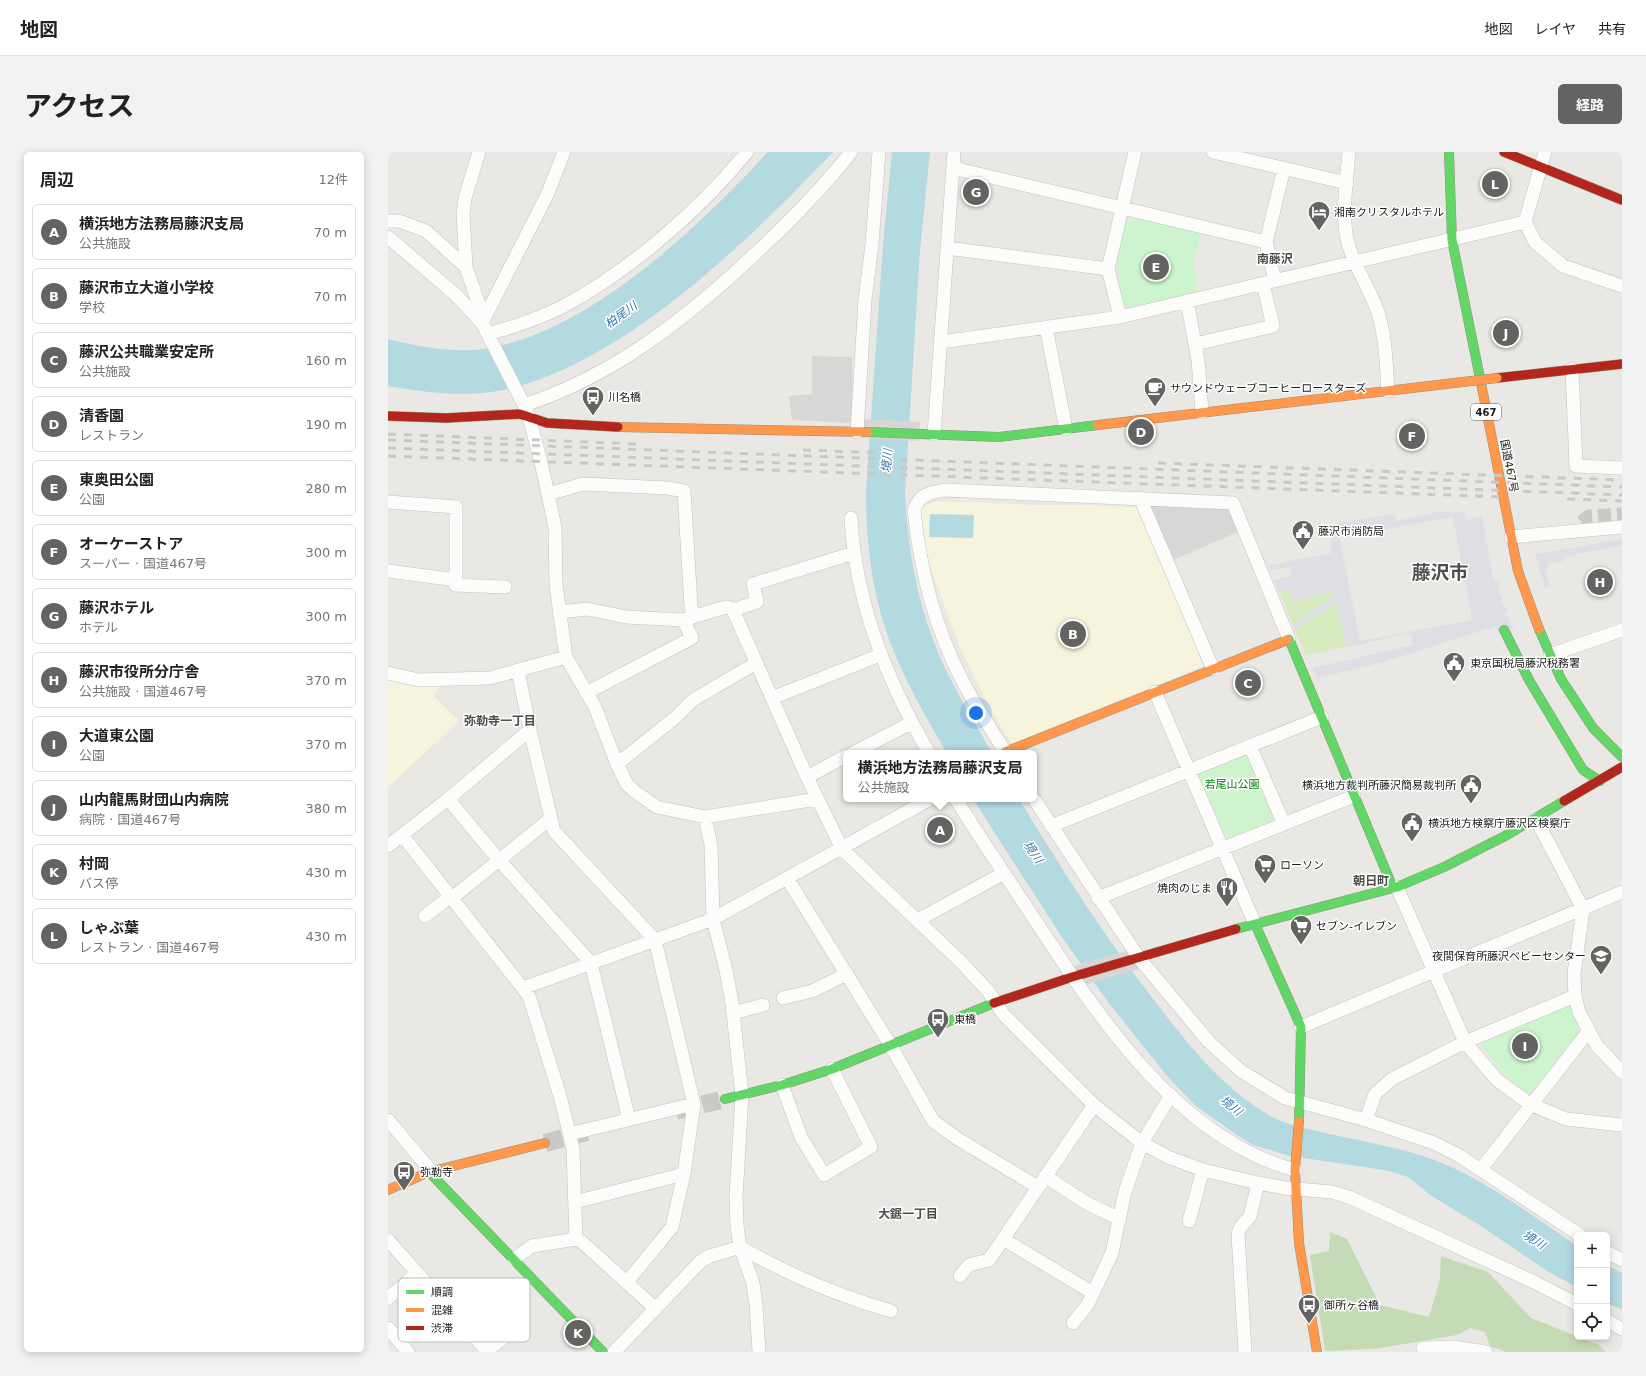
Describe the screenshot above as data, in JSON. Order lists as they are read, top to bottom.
{
  "streets": {
    "main road": ["467", "国道467号"]
  },
  "districts": [
    "南藤沢",
    "藤沢市",
    "弥勒寺一丁目",
    "朝日町",
    "大鋸一丁目"
  ],
  "water": ["柏尾川", "境川"],
  "parks": ["若尾山公園"],
  "places": {
    "hotel": ["湘南クリスタルホテル"],
    "cafe": ["サウンドウェーブコーヒーロースターズ"],
    "bus stop": [
      "川名橋",
      "東橋",
      "弥勒寺",
      "御所ヶ谷橋"
    ],
    "public building": [
      "藤沢市消防局",
      "東京国税局藤沢税務署",
      "横浜地方裁判所藤沢簡易裁判所",
      "横浜地方検察庁藤沢区検察庁"
    ],
    "supermarket": ["ローソン", "セブン-イレブン"],
    "restaurant": ["焼肉のじま"],
    "school or university": ["夜間保育所藤沢ベビーセンター"]
  },
  "legend": ["順調", "混雑", "渋滞"],
  "page": {
    "header": "地図",
    "nav": ["地図", "レイヤ", "共有"],
    "title": "アクセス",
    "buttons": "経路",
    "heading": ["周辺", "12件"],
    "pins": [
      "L",
      "G",
      "E",
      "J",
      "D",
      "F",
      "H",
      "B",
      "C",
      "A",
      "I",
      "K"
    ],
    "list": [
      {
        "mark": "A",
        "name": "横浜地方法務局藤沢支局",
        "note": "公共施設",
        "value": "70 m"
      },
      {
        "mark": "B",
        "name": "藤沢市立大道小学校",
        "note": "学校",
        "value": "70 m"
      },
      {
        "mark": "C",
        "name": "藤沢公共職業安定所",
        "note": "公共施設",
        "value": "160 m"
      },
      {
        "mark": "D",
        "name": "清香園",
        "note": "レストラン",
        "value": "190 m"
      },
      {
        "mark": "E",
        "name": "東奥田公園",
        "note": "公園",
        "value": "280 m"
      },
      {
        "mark": "F",
        "name": "オーケーストア",
        "note": "スーパー · 国道467号",
        "value": "300 m"
      },
      {
        "mark": "G",
        "name": "藤沢ホテル",
        "note": "ホテル",
        "value": "300 m"
      },
      {
        "mark": "H",
        "name": "藤沢市役所分庁舎",
        "note": "公共施設 · 国道467号",
        "value": "370 m"
      },
      {
        "mark": "I",
        "name": "大道東公園",
        "note": "公園",
        "value": "370 m"
      },
      {
        "mark": "J",
        "name": "山内龍馬財団山内病院",
        "note": "病院 · 国道467号",
        "value": "380 m"
      },
      {
        "mark": "K",
        "name": "村岡",
        "note": "バス停",
        "value": "430 m"
      },
      {
        "mark": "L",
        "name": "しゃぶ葉",
        "note": "レストラン · 国道467号",
        "value": "430 m"
      }
    ],
    "popup": ["横浜地方法務局藤沢支局", "公共施設"],
    "map_buttons": ["+", "−"]
  }
}
